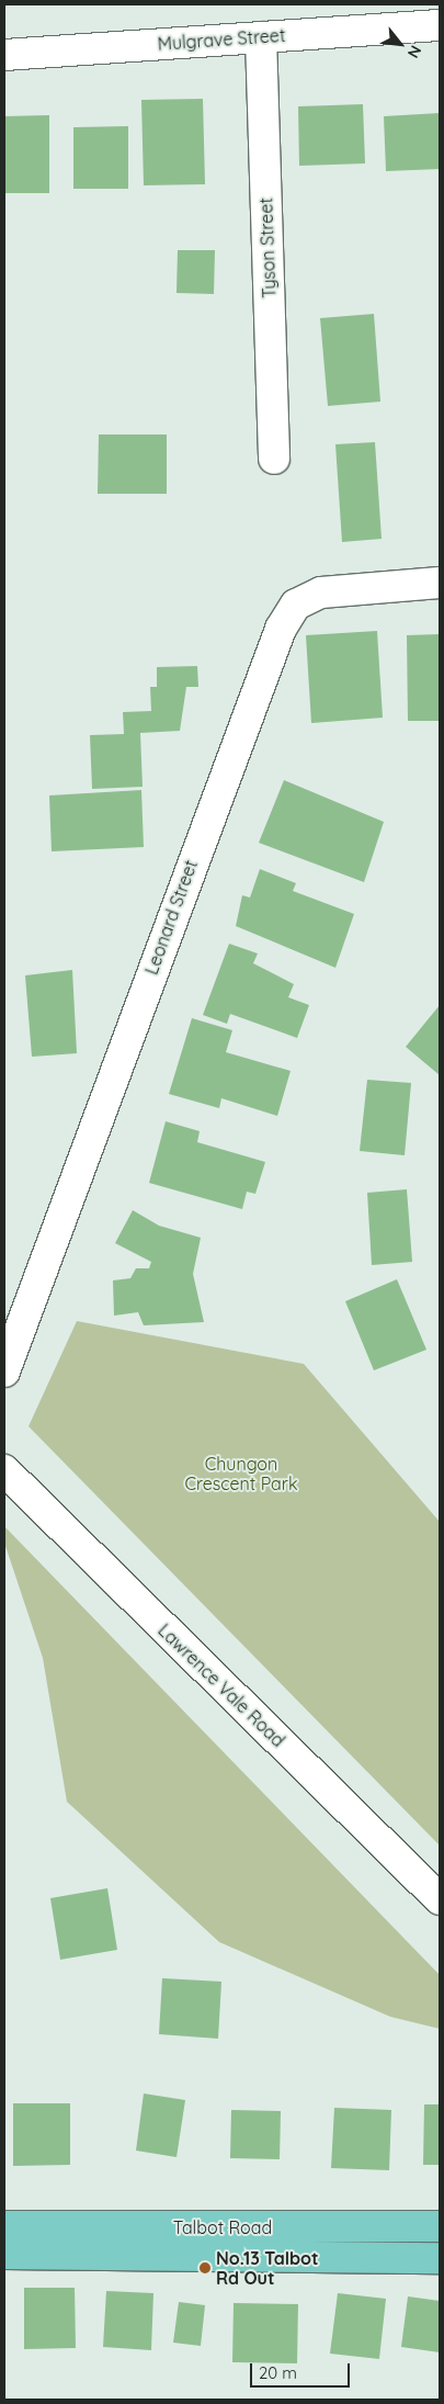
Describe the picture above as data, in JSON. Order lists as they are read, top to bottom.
{
  "streets": {
    "main road": ["Talbot Road"],
    "street": [
      "Mulgrave Street",
      "Tyson Street",
      "Leonard Street",
      "Lawrence Vale Road"
    ]
  },
  "crossings": [
    ["Mulgrave Street", "Tyson Street"]
  ],
  "parks": ["Chungon Crescent Park"],
  "places": ["No.13 Talbot Rd Out"],
  "scale_bar": "20 m",
  "north": "bottom right"
}
